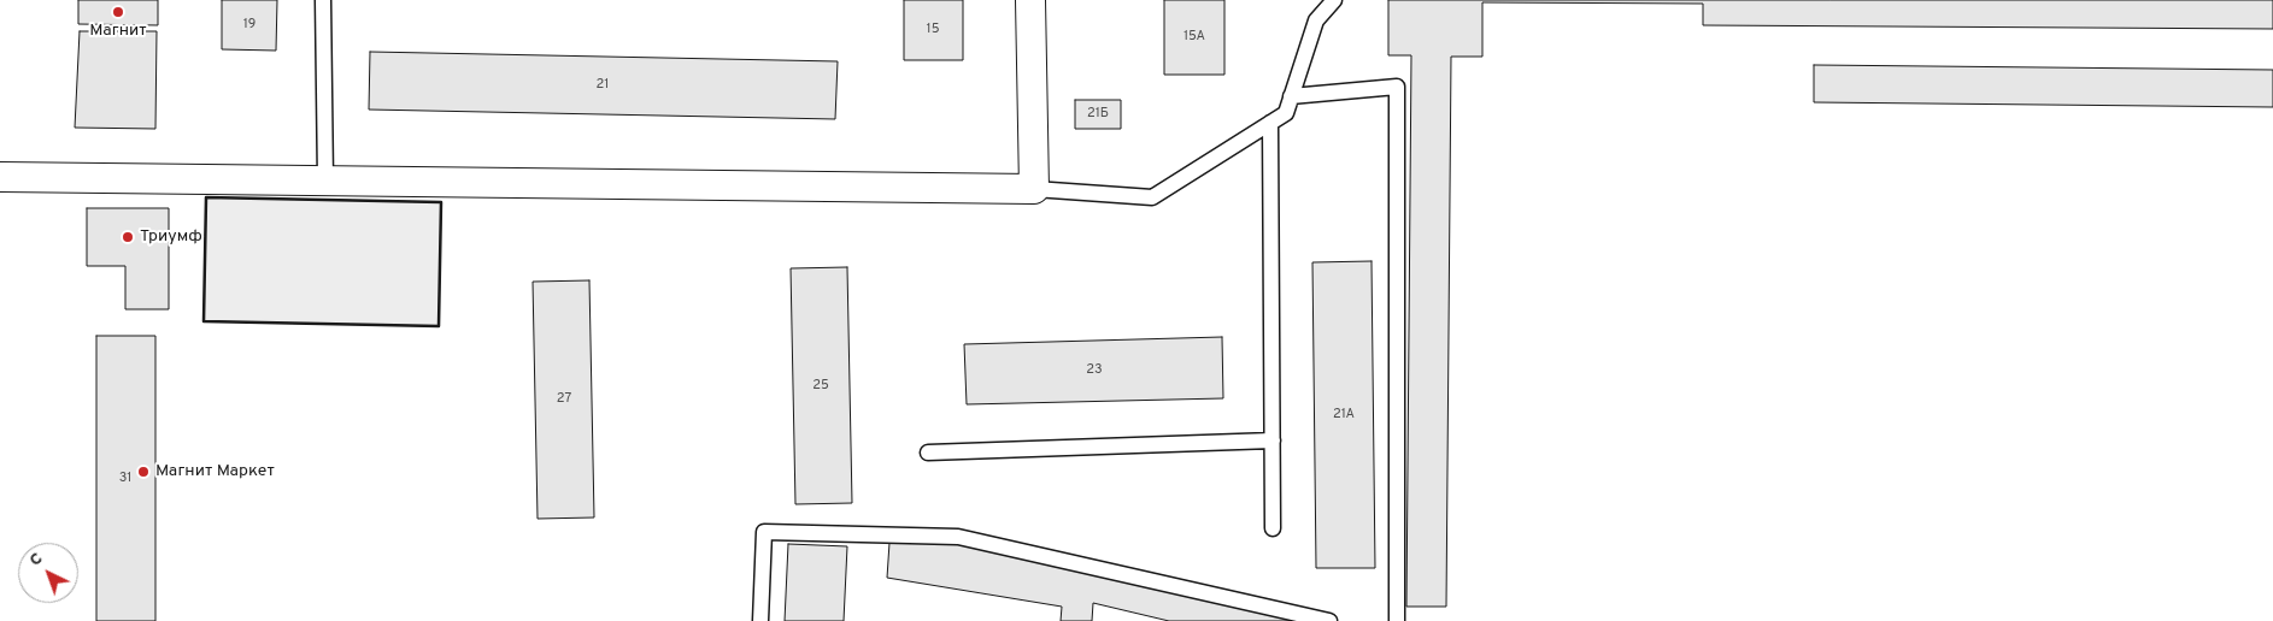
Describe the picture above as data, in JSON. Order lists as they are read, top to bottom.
{
  "places": ["Магнит", "Триумф", "Магнит Маркет"],
  "house_numbers": [
    "19",
    "15",
    "15А",
    "21",
    "21Б",
    "23",
    "25",
    "27",
    "21А",
    "31"
  ],
  "north": "top left"
}
